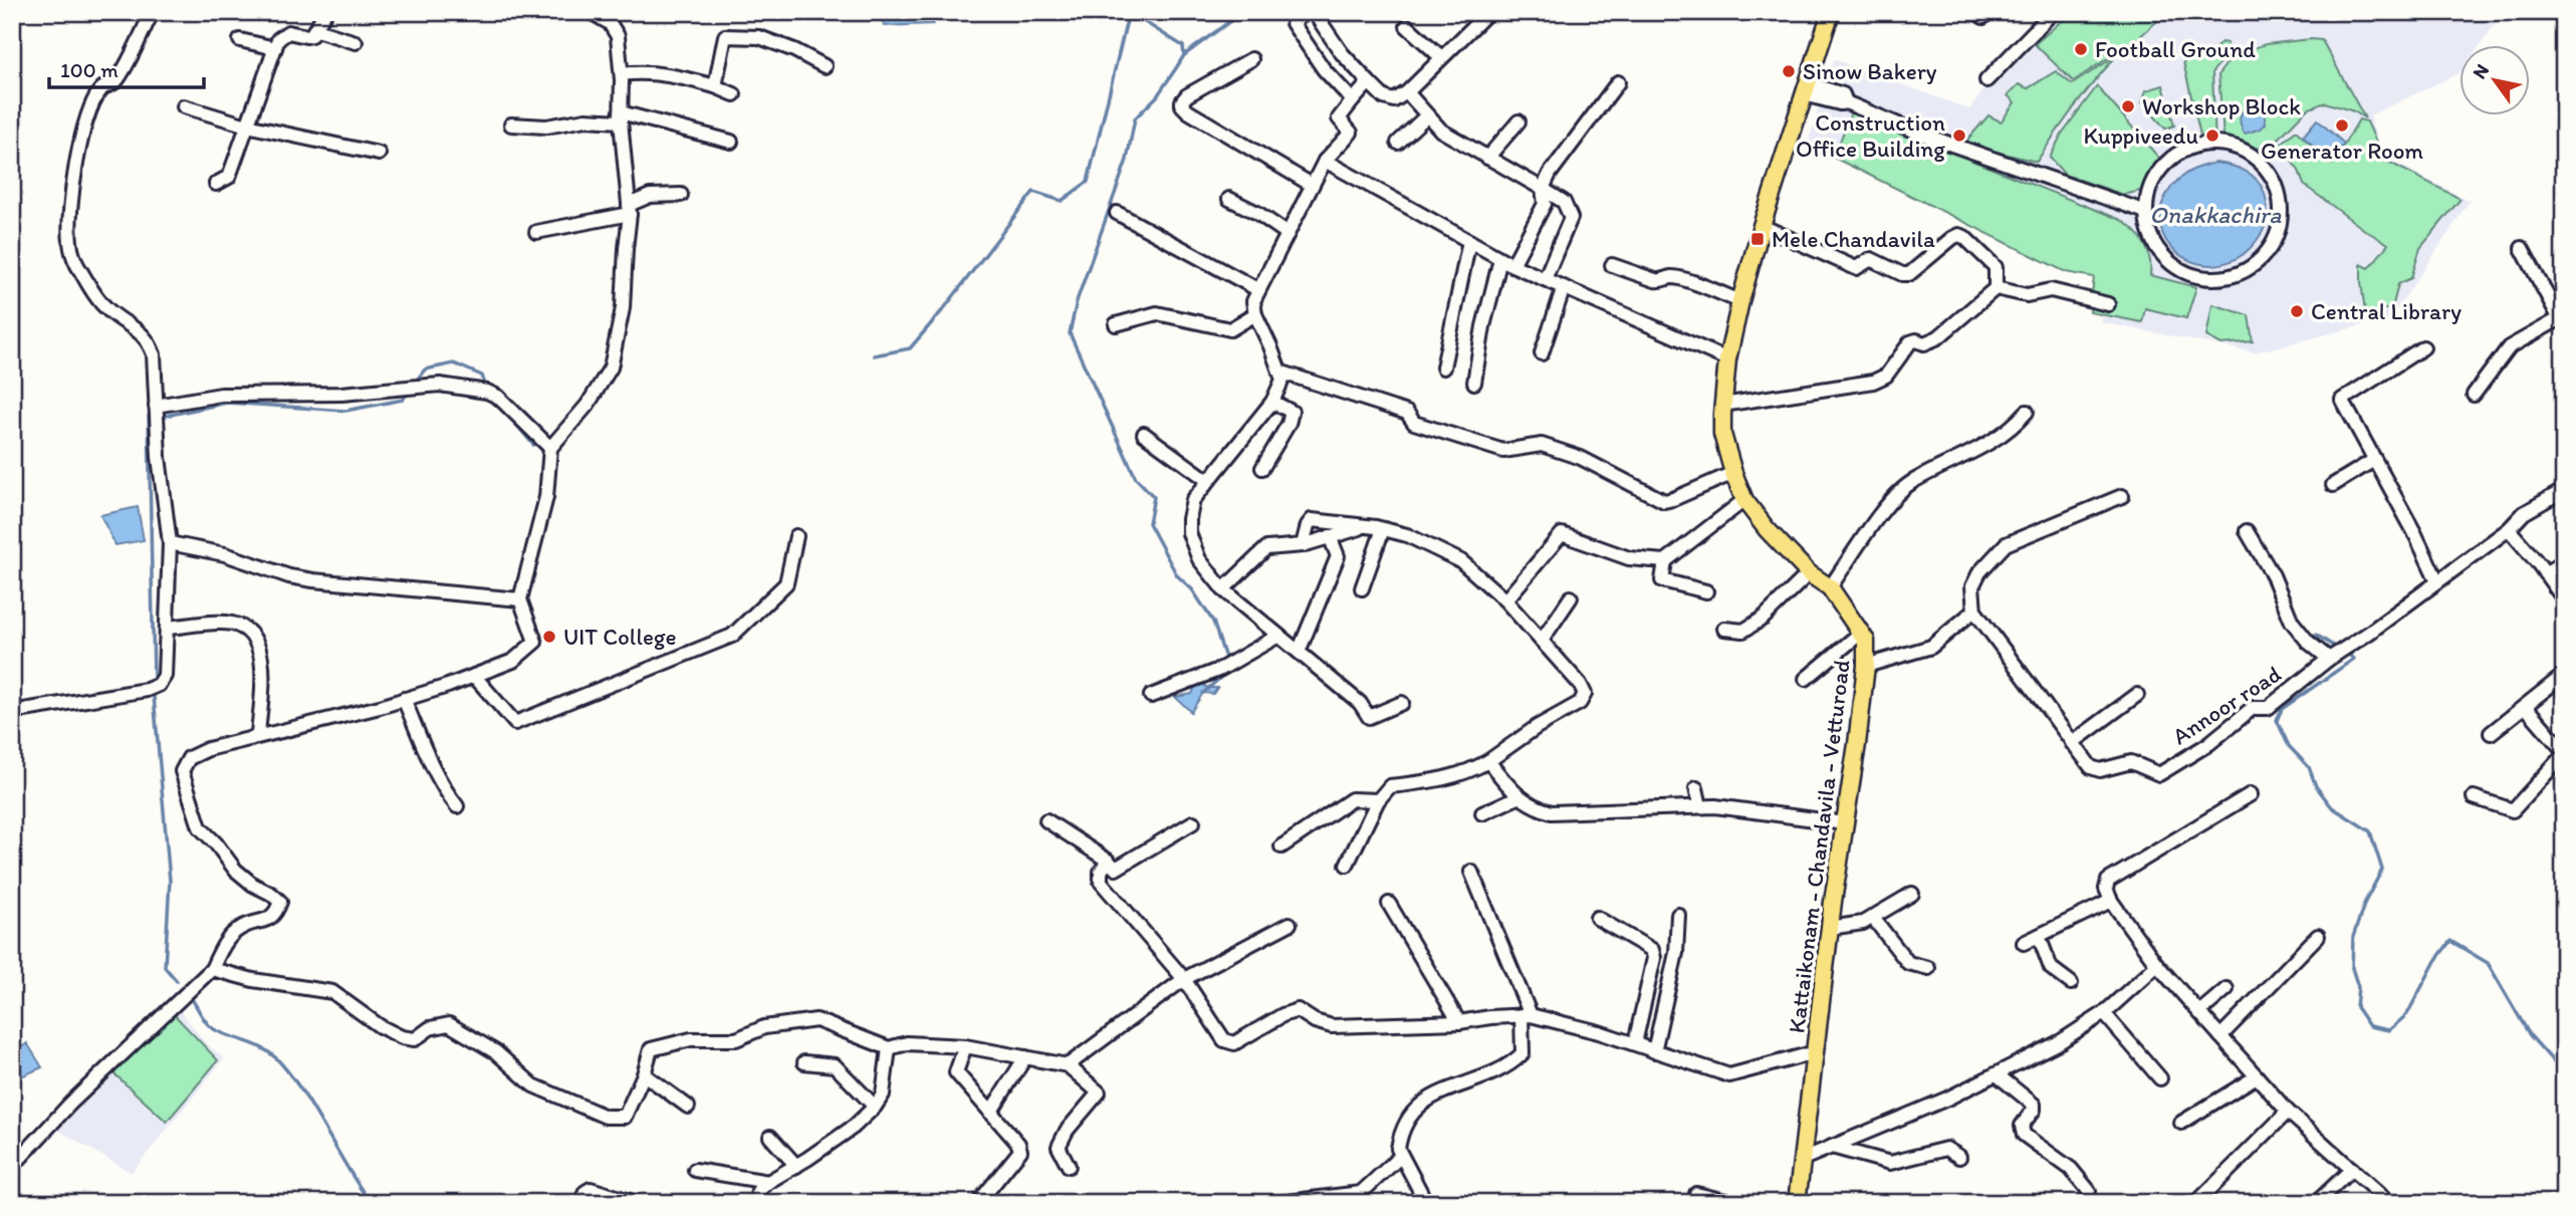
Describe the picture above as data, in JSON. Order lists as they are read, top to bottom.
{
  "streets": {
    "main road": ["Kattaikonam - Chandavila - Vetturoad"],
    "street": ["Annoor road"]
  },
  "water": ["Onakkachira"],
  "places": {
    "other": [
      "Football Ground",
      "Sinow Bakery",
      "Workshop Block",
      "Generator Room",
      "Construction Office Building",
      "Kuppiveedu",
      "Central Library",
      "UIT College"
    ],
    "transit": ["Mele Chandavila"]
  },
  "scale_bar": "100 m",
  "north": "top left"
}
